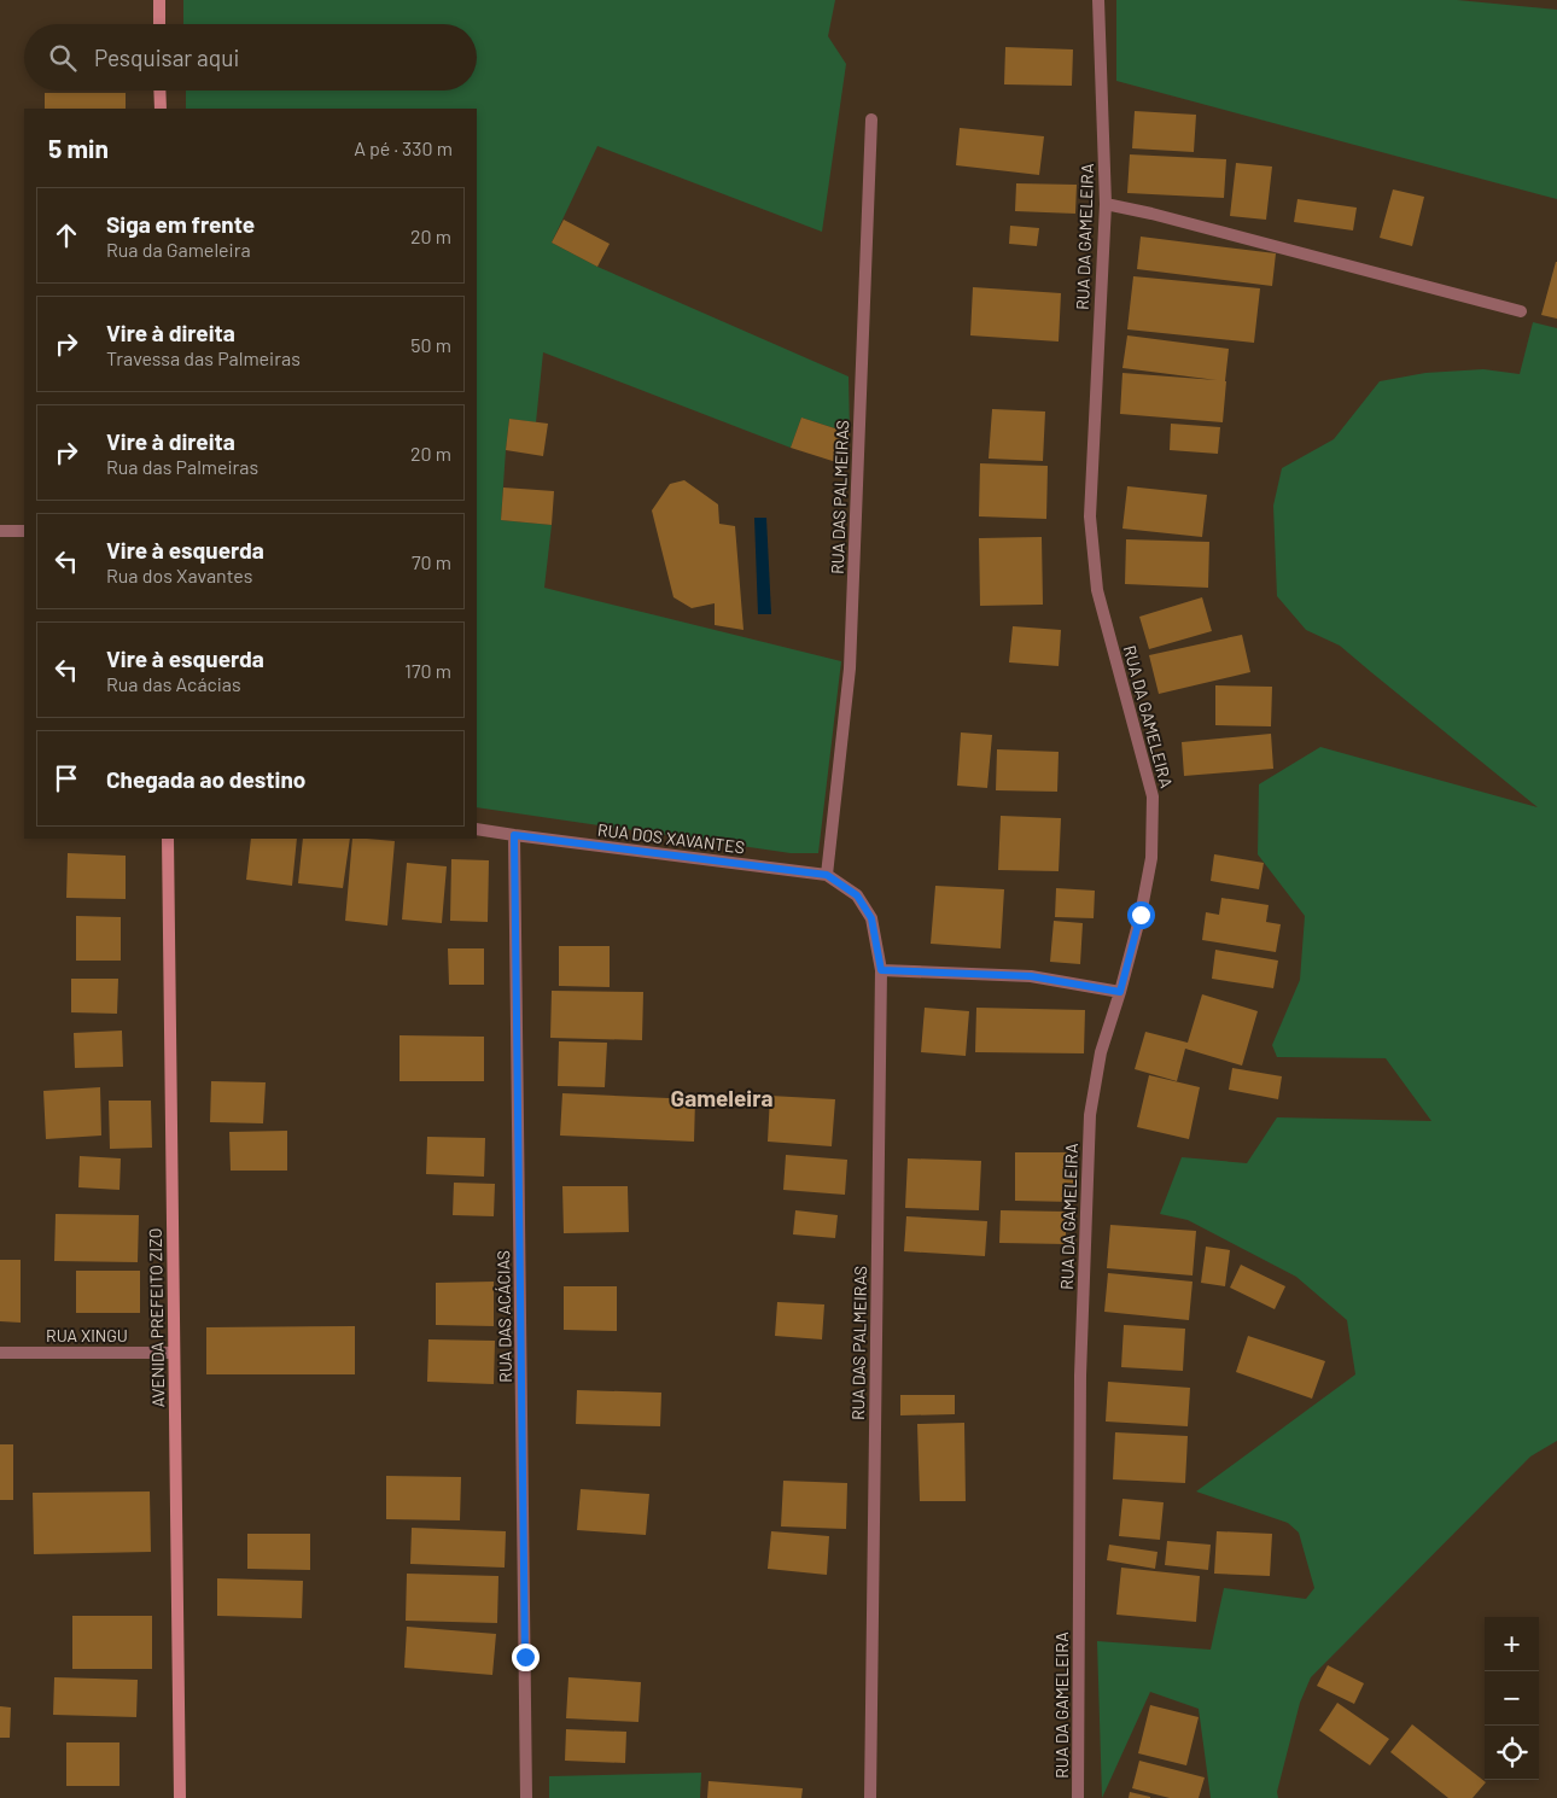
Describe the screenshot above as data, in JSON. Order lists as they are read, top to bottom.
{
  "streets": {
    "main road": ["AVENIDA PREFEITO ZIZO"],
    "street": [
      "RUA DA GAMELEIRA",
      "RUA DAS PALMEIRAS",
      "RUA DOS XAVANTES",
      "RUA DAS ACÁCIAS",
      "RUA XINGU"
    ]
  },
  "crossings": [
    ["RUA DAS PALMEIRAS", "RUA DOS XAVANTES"],
    ["RUA DOS XAVANTES", "RUA DAS ACÁCIAS"],
    ["AVENIDA PREFEITO ZIZO", "RUA XINGU"]
  ],
  "districts": ["Gameleira"],
  "page": {
    "search": "Pesquisar aqui",
    "heading": ["5 min", "A pé · 330 m"],
    "list": [
      ["Siga em frente", "Rua da Gameleira", "20 m"],
      ["Vire à direita", "Travessa das Palmeiras", "50 m"],
      ["Vire à direita", "Rua das Palmeiras", "20 m"],
      ["Vire à esquerda", "Rua dos Xavantes", "70 m"],
      ["Vire à esquerda", "Rua das Acácias", "170 m"],
      "Chegada ao destino"
    ],
    "map_buttons": ["+", "−"]
  }
}
